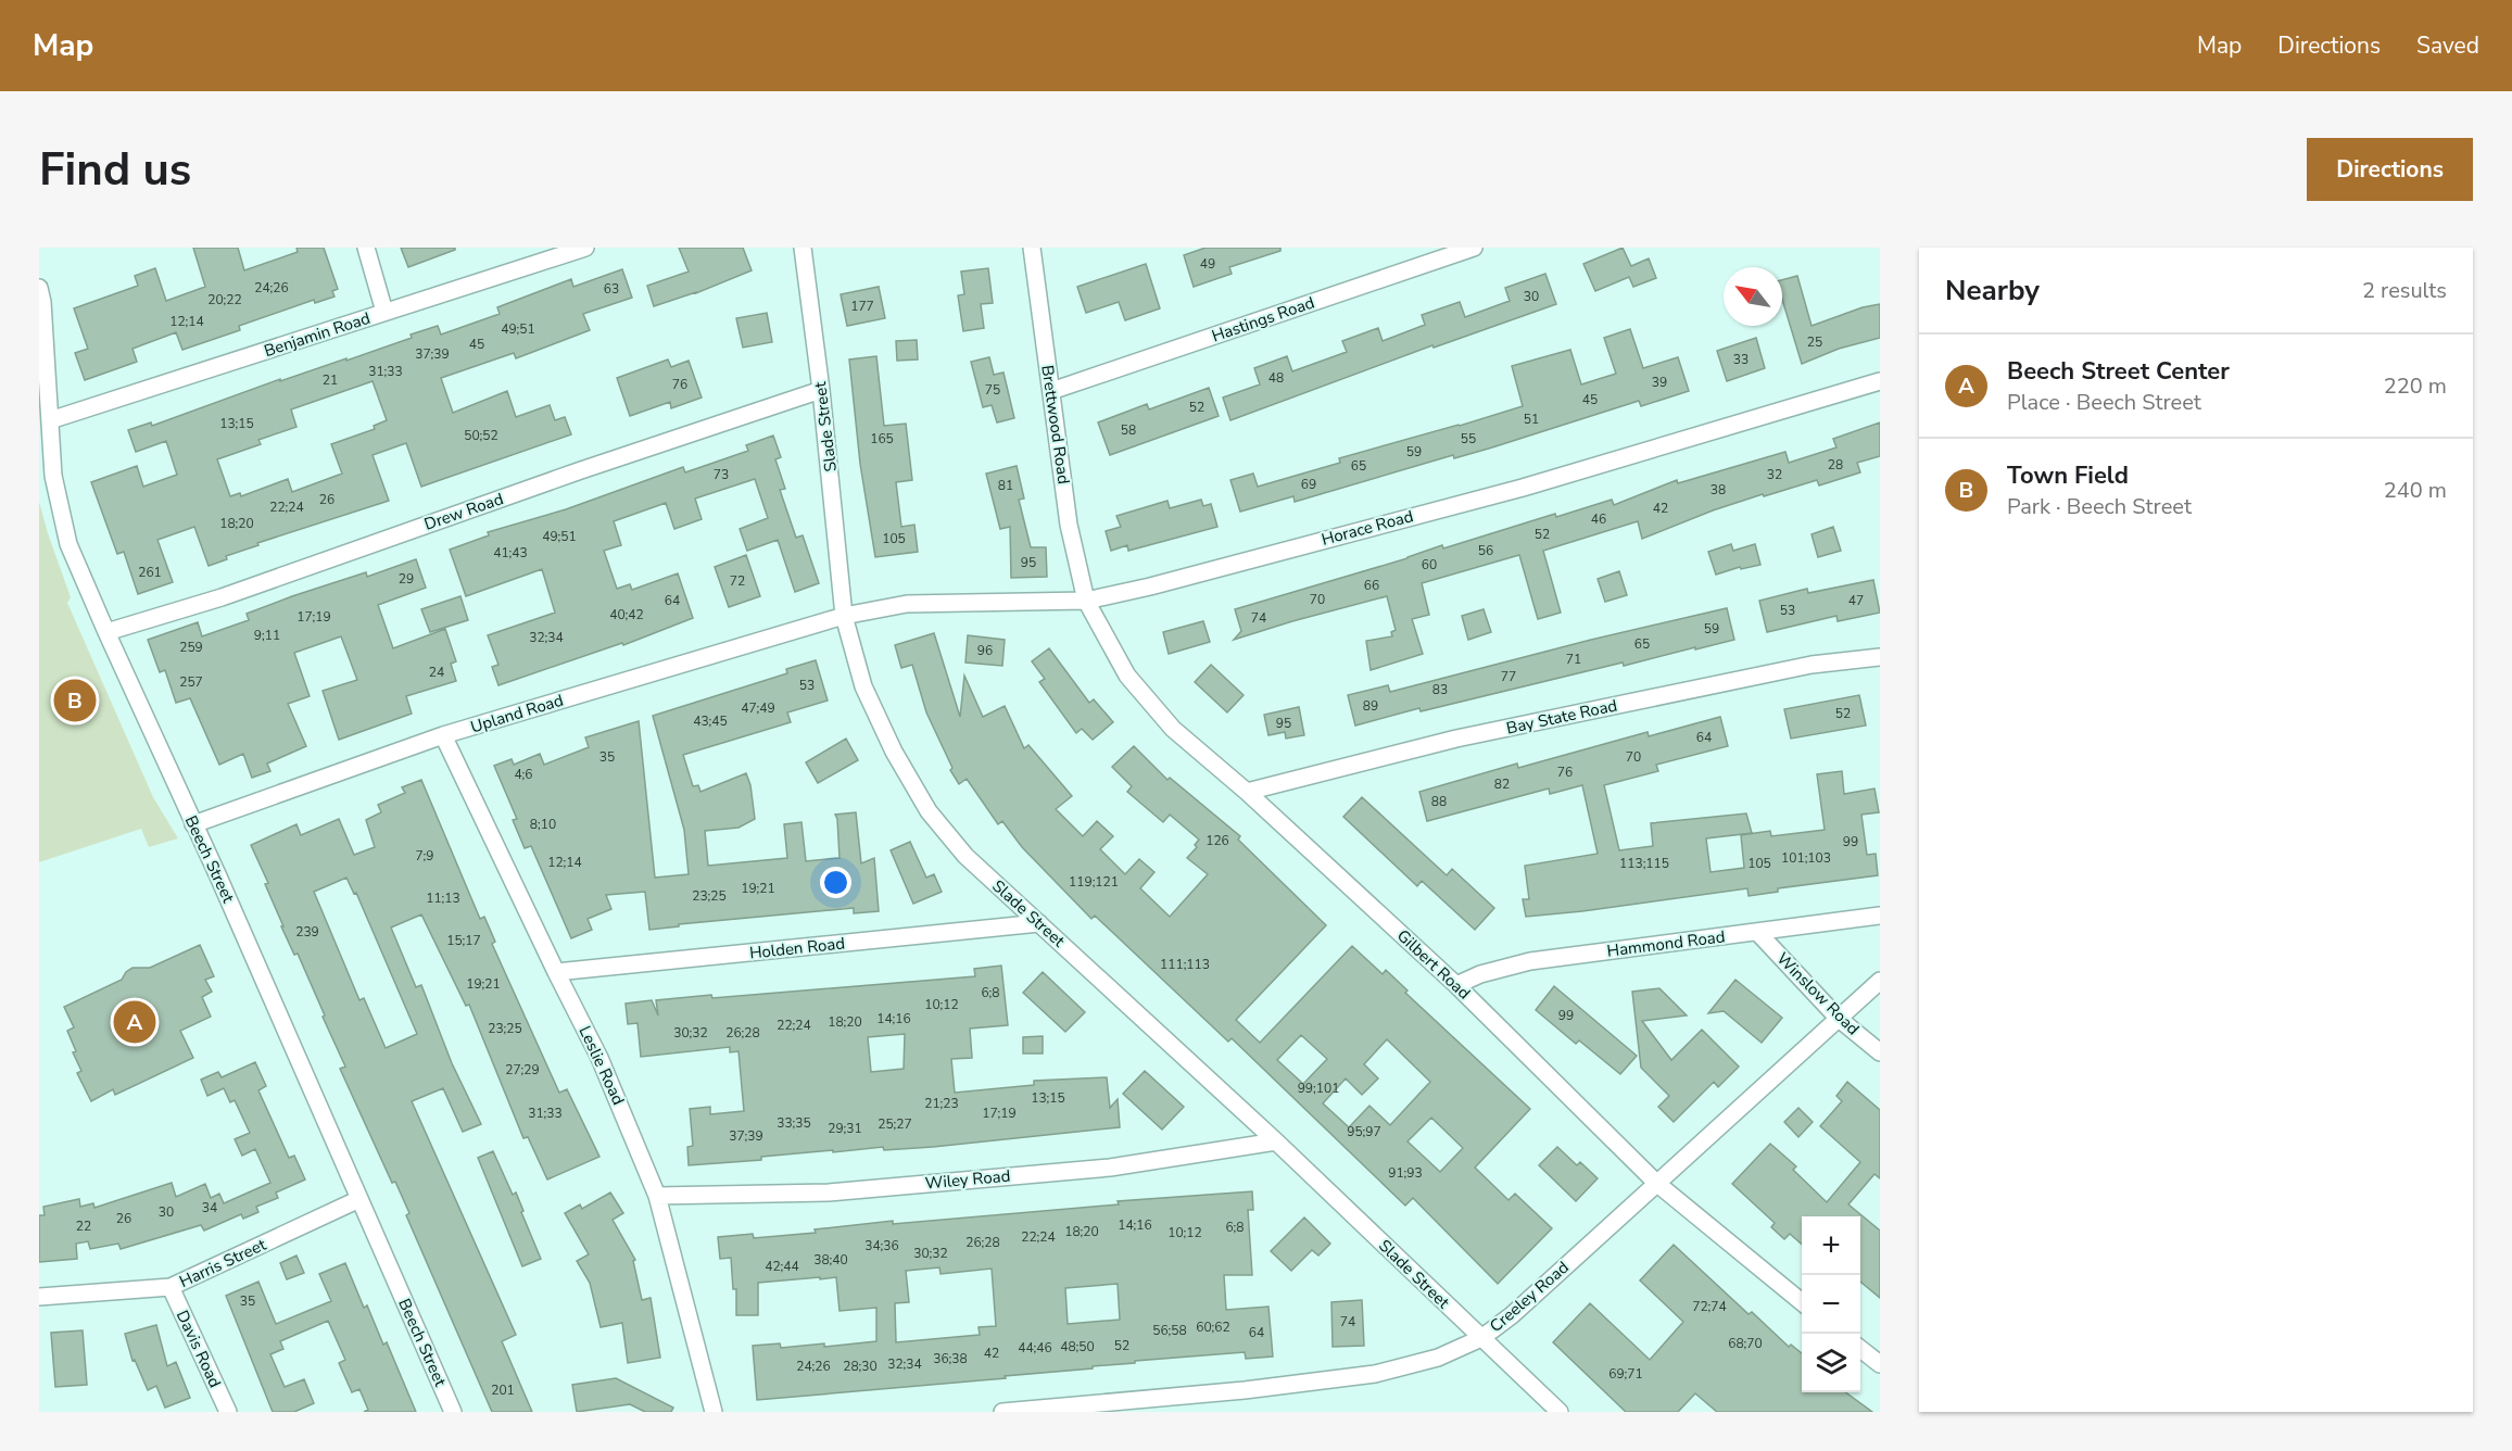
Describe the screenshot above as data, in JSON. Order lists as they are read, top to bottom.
{
  "streets": {
    "street": [
      "Hastings Road",
      "Benjamin Road",
      "Brettwood Road",
      "Slade Street",
      "Drew Road",
      "Horace Road",
      "Upland Road",
      "Bay State Road",
      "Beech Street",
      "Hammond Road",
      "Holden Road",
      "Gilbert Road",
      "Winslow Road",
      "Leslie Road",
      "Wiley Road",
      "Harris Street",
      "Creeley Road",
      "Davis Road"
    ]
  },
  "crossings": [
    ["Hastings Road", "Brettwood Road"],
    ["Benjamin Road", "Beech Street"],
    ["Brettwood Road", "Horace Road"],
    ["Brettwood Road", "Gilbert Road"],
    ["Slade Street", "Drew Road"],
    ["Slade Street", "Horace Road"],
    ["Slade Street", "Upland Road"],
    ["Slade Street", "Holden Road"],
    ["Slade Street", "Wiley Road"],
    ["Slade Street", "Creeley Road"],
    ["Drew Road", "Beech Street"],
    ["Horace Road", "Upland Road"],
    ["Horace Road", "Gilbert Road"],
    ["Upland Road", "Beech Street"],
    ["Upland Road", "Leslie Road"],
    ["Bay State Road", "Gilbert Road"],
    ["Beech Street", "Harris Street"],
    ["Hammond Road", "Gilbert Road"],
    ["Hammond Road", "Winslow Road"],
    ["Holden Road", "Leslie Road"],
    ["Gilbert Road", "Creeley Road"],
    ["Winslow Road", "Creeley Road"],
    ["Leslie Road", "Wiley Road"],
    ["Harris Street", "Davis Road"]
  ],
  "house_numbers": [
    "49",
    "24;26",
    "63",
    "30",
    "20;22",
    "177",
    "12;14",
    "49;51",
    "25",
    "45",
    "37;39",
    "33",
    "31;33",
    "48",
    "21",
    "39",
    "76",
    "75",
    "45",
    "52",
    "51",
    "13;15",
    "58",
    "50;52",
    "165",
    "55",
    "59",
    "28",
    "65",
    "73",
    "32",
    "69",
    "81",
    "38",
    "26",
    "22;24",
    "42",
    "46",
    "18;20",
    "52",
    "49;51",
    "105",
    "56",
    "41;43",
    "95",
    "60",
    "261",
    "29",
    "72",
    "66",
    "70",
    "64",
    "47",
    "53",
    "40;42",
    "17;19",
    "74",
    "59",
    "9;11",
    "32;34",
    "65",
    "259",
    "96",
    "71",
    "24",
    "77",
    "257",
    "53",
    "83",
    "89",
    "47;49",
    "52",
    "43;45",
    "95",
    "64",
    "35",
    "70",
    "76",
    "4;6",
    "82",
    "88",
    "8;10",
    "126",
    "99",
    "7;9",
    "101;103",
    "12;14",
    "113;115",
    "105",
    "119;121",
    "19;21",
    "23;25",
    "11;13",
    "239",
    "15;17",
    "111;113",
    "19;21",
    "6;8",
    "10;12",
    "99",
    "14;16",
    "18;20",
    "22;24",
    "23;25",
    "30;32",
    "26;28",
    "27;29",
    "99;101",
    "13;15",
    "21;23",
    "31;33",
    "17;19",
    "33;35",
    "25;27",
    "29;31",
    "95;97",
    "37;39",
    "91;93",
    "34",
    "30",
    "26",
    "14;16",
    "22",
    "6;8",
    "18;20",
    "10;12",
    "22;24",
    "26;28",
    "34;36",
    "30;32",
    "38;40",
    "42;44",
    "35",
    "72;74",
    "74",
    "60;62",
    "56;58",
    "64",
    "68;70",
    "52",
    "48;50",
    "44;46",
    "42",
    "36;38",
    "32;34",
    "24;26",
    "28;30",
    "69;71",
    "201"
  ],
  "north": "top left",
  "page": {
    "header": "Map",
    "nav": ["Map", "Directions", "Saved"],
    "buttons": "Directions",
    "title": "Find us",
    "heading": ["Nearby", "2 results"],
    "list": [
      {
        "mark": "A",
        "name": "Beech Street Center",
        "note": "Place · Beech Street",
        "value": "220 m"
      },
      {
        "mark": "B",
        "name": "Town Field",
        "note": "Park · Beech Street",
        "value": "240 m"
      }
    ],
    "pins": ["B", "A"],
    "map_buttons": ["+", "−"]
  }
}
